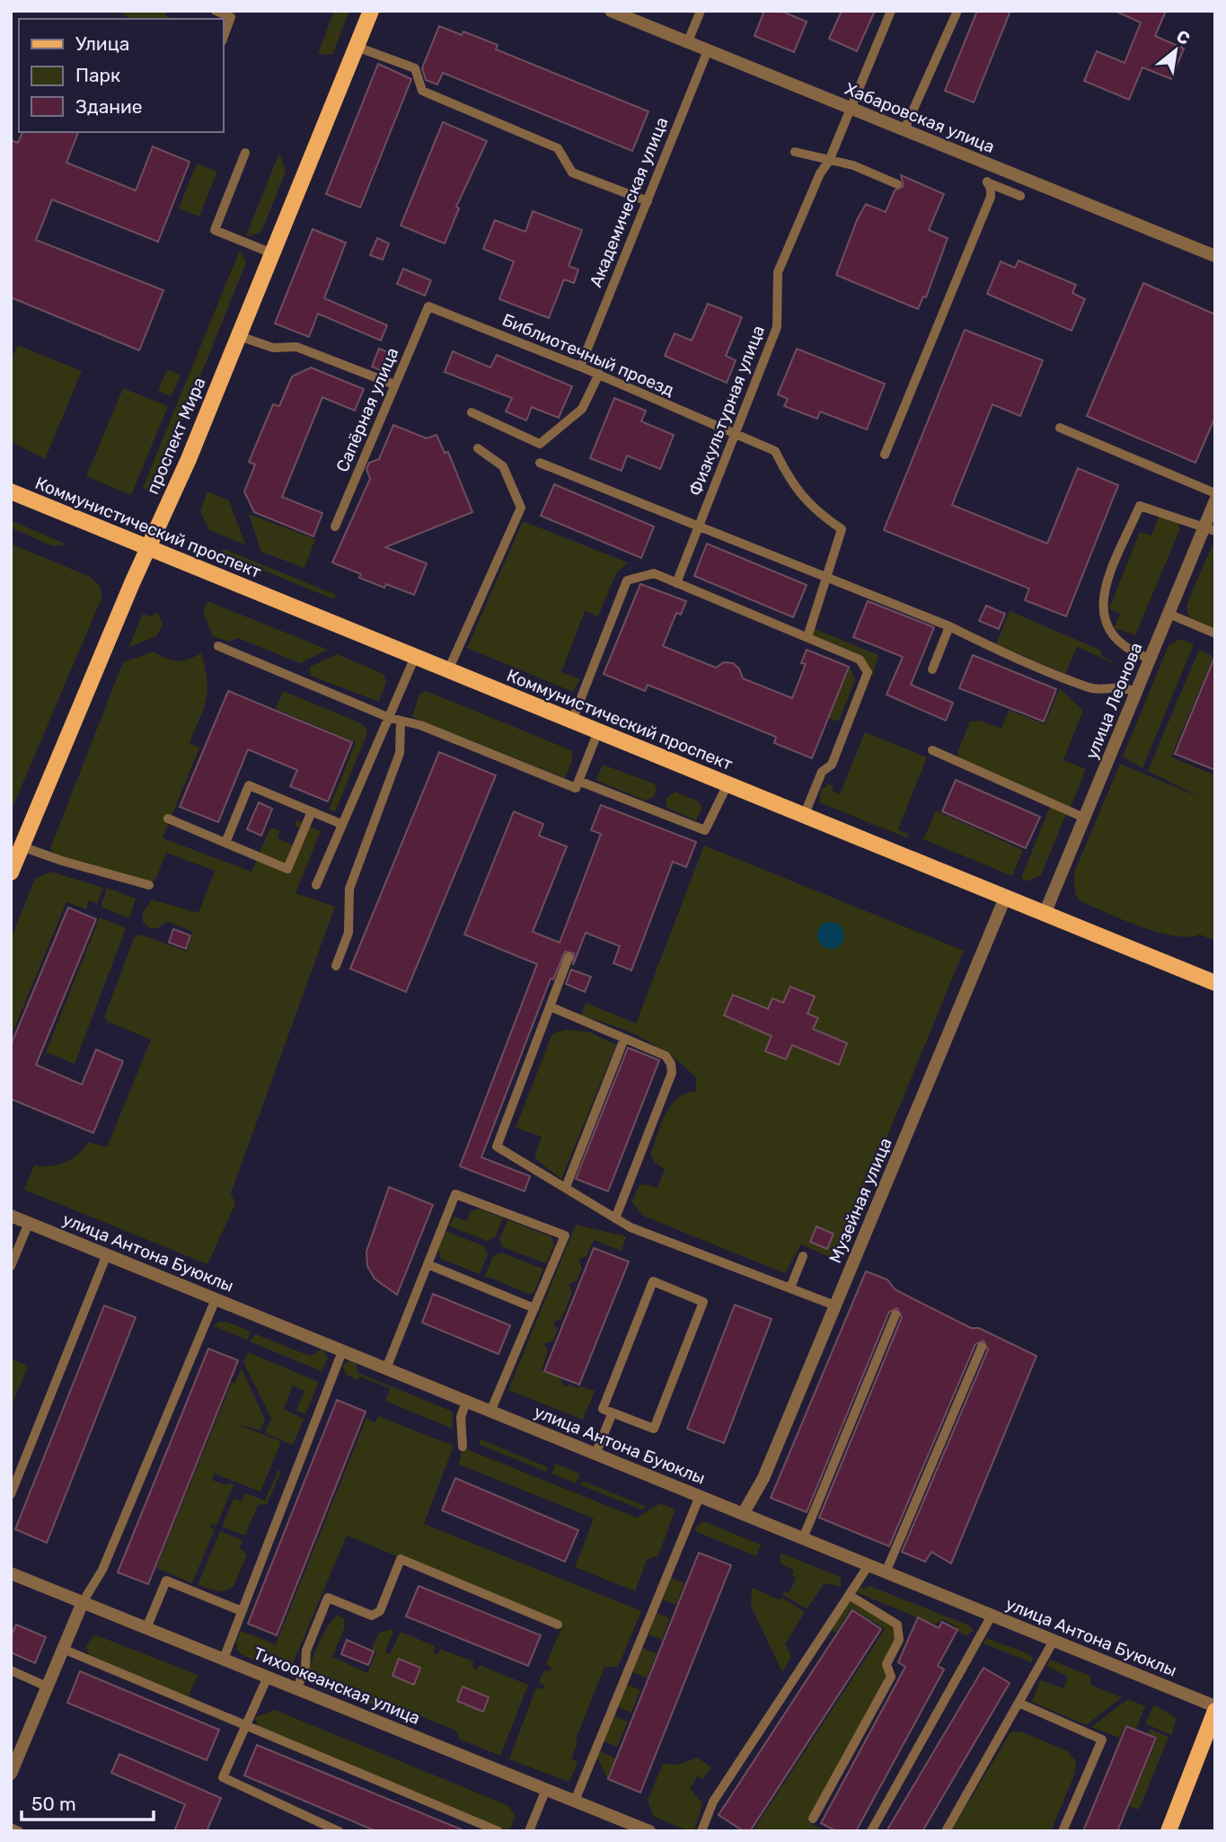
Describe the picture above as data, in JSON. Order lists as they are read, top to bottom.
{
  "streets": {
    "main road": ["проспект Мира", "Коммунистический проспект"],
    "street": [
      "Хабаровская улица",
      "улица Леонова",
      "Музейная улица",
      "улица Антона Буюклы",
      "Тихоокеанская улица"
    ],
    "lane": [
      "Академическая улица",
      "Библиотечный проезд",
      "Сапёрная улица",
      "Физкультурная улица"
    ]
  },
  "crossings": [
    ["Хабаровская улица", "Академическая улица"],
    ["Хабаровская улица", "Физкультурная улица"],
    ["Академическая улица", "Библиотечный проезд"],
    ["Библиотечный проезд", "Сапёрная улица"],
    ["Библиотечный проезд", "Физкультурная улица"],
    ["проспект Мира", "Коммунистический проспект"],
    ["Коммунистический проспект", "улица Леонова"],
    ["Коммунистический проспект", "Музейная улица"],
    ["Музейная улица", "улица Антона Буюклы"]
  ],
  "legend": ["Улица", "Парк", "Здание"],
  "scale_bar": "50 m",
  "north": "top right"
}
